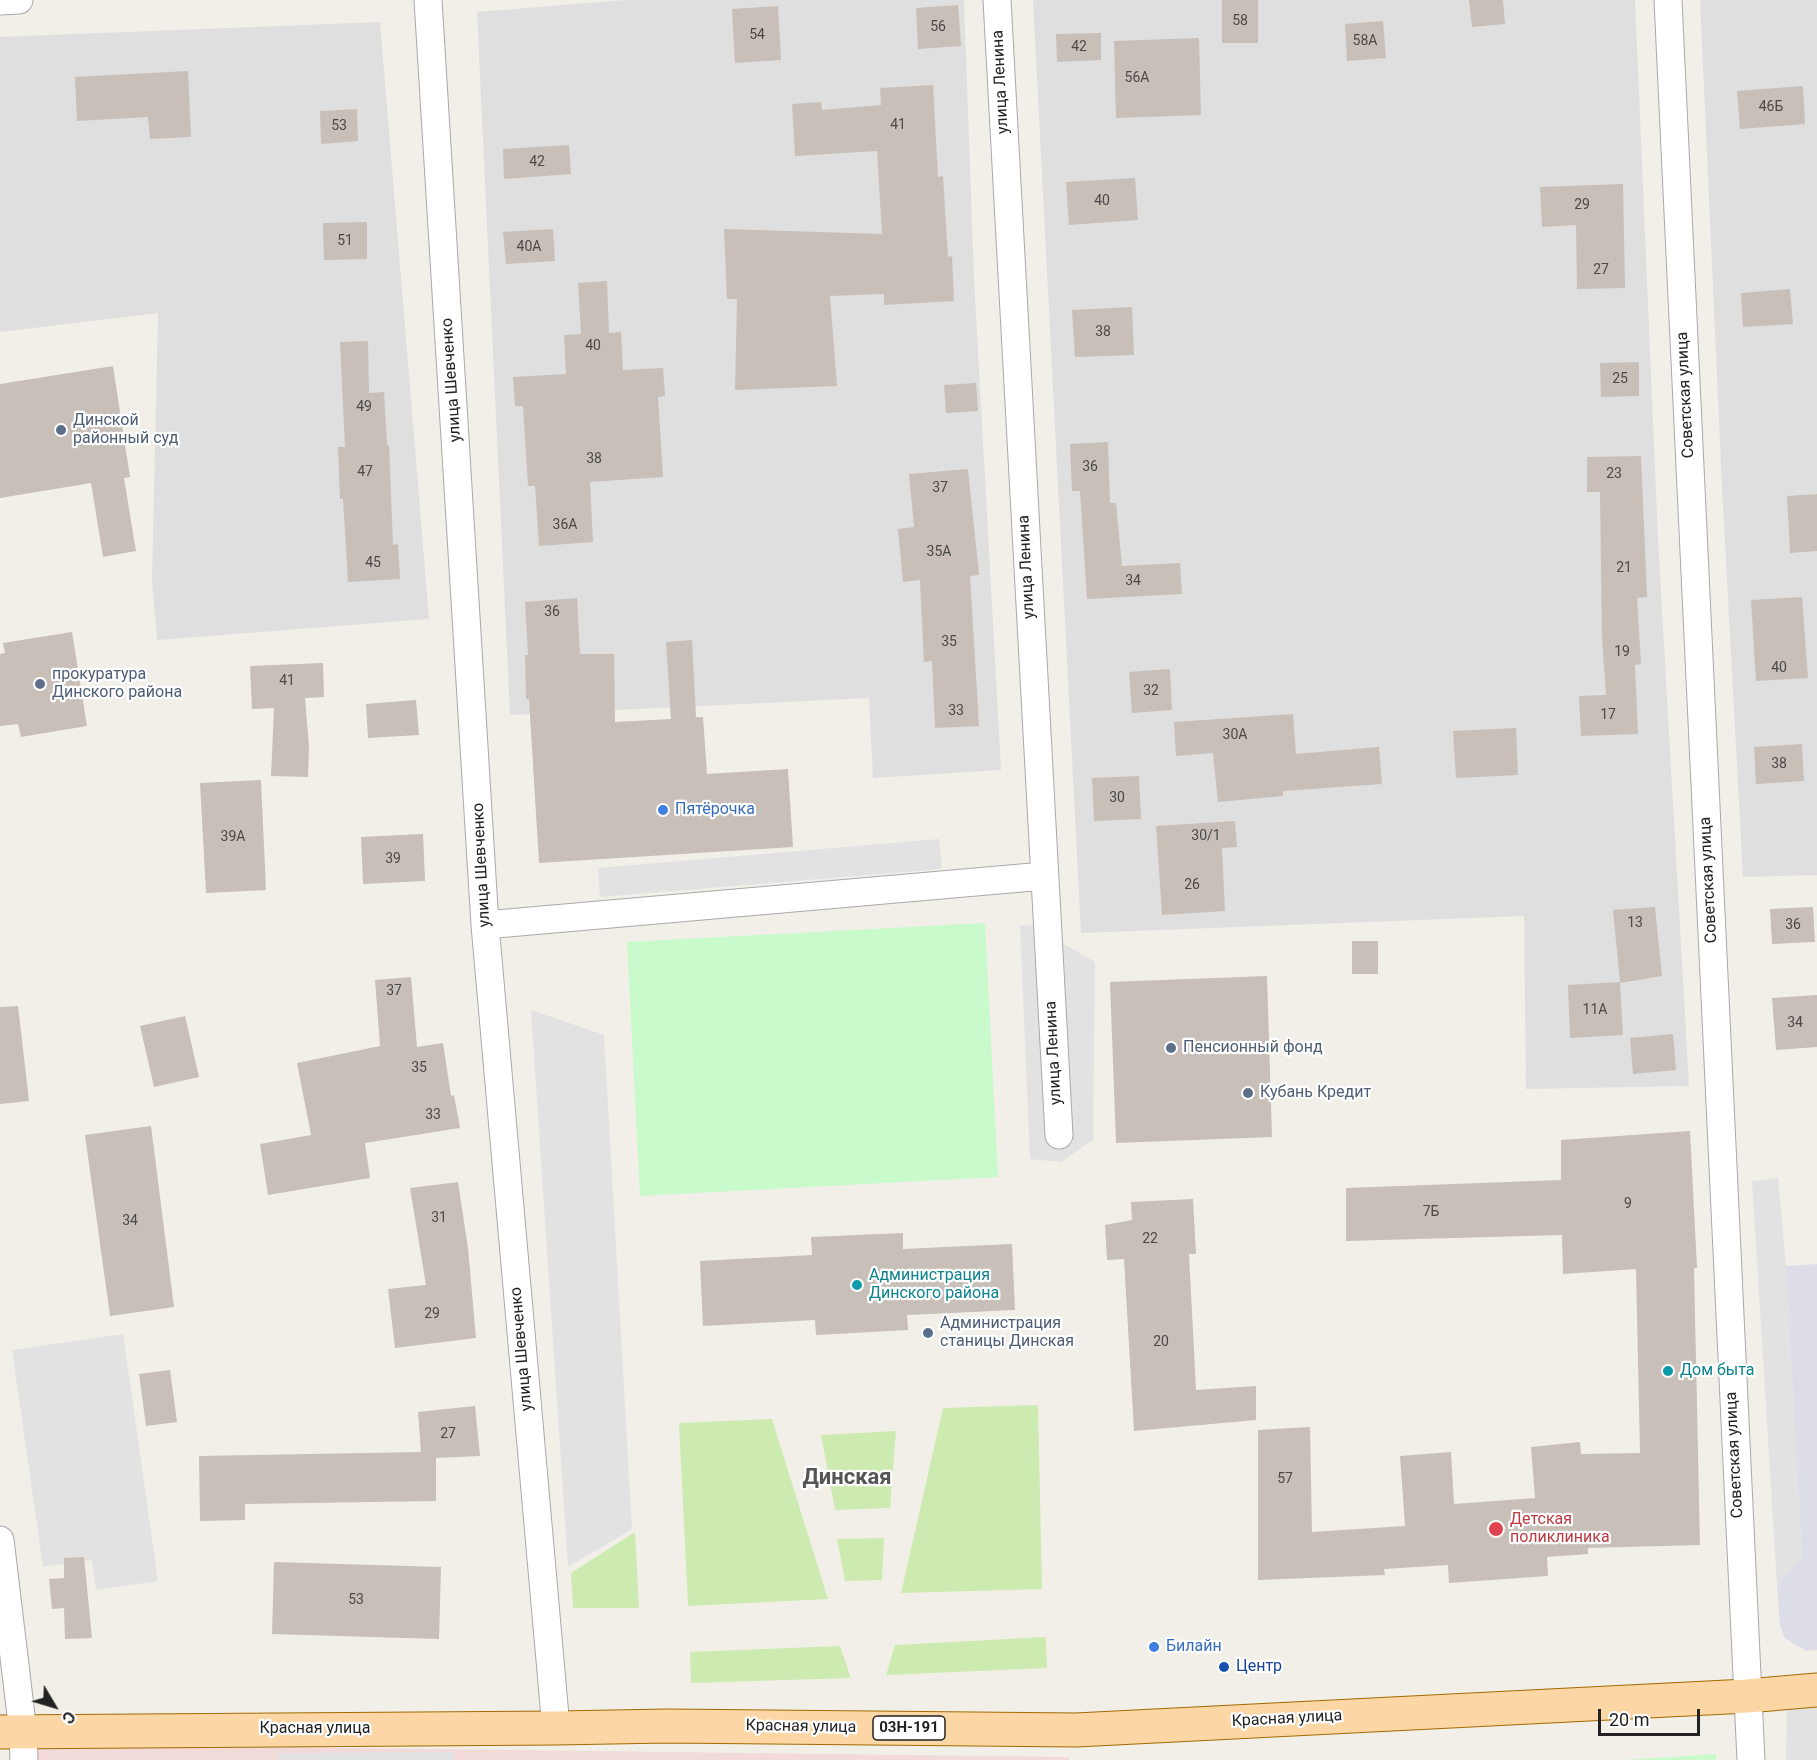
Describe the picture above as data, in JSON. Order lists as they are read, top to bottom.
{
  "streets": {
    "main road": ["Красная улица", "03Н-191"],
    "street": ["улица Ленина", "улица Шевченко", "Советская улица"]
  },
  "crossings": [
    ["улица Шевченко", "Красная улица"],
    ["Советская улица", "Красная улица"]
  ],
  "districts": ["Динская"],
  "places": [
    "Динской районный суд",
    "прокуратура Динского района",
    "Пятёрочка",
    "Пенсионный фонд",
    "Кубань Кредит",
    "Администрация Динского района",
    "Администрация станицы Динская",
    "Дом быта",
    "Детская поликлиника",
    "Билайн",
    "Центр"
  ],
  "house_numbers": [
    "58",
    "56",
    "54",
    "58А",
    "42",
    "56А",
    "46Б",
    "41",
    "53",
    "42",
    "40",
    "29",
    "51",
    "40А",
    "27",
    "38",
    "40",
    "25",
    "49",
    "38",
    "36",
    "47",
    "23",
    "37",
    "36А",
    "35А",
    "45",
    "21",
    "34",
    "36",
    "35",
    "19",
    "40",
    "41",
    "32",
    "33",
    "17",
    "30А",
    "38",
    "30",
    "30/1",
    "39А",
    "39",
    "26",
    "13",
    "36",
    "37",
    "11А",
    "34",
    "35",
    "33",
    "9",
    "7Б",
    "31",
    "34",
    "22",
    "29",
    "20",
    "27",
    "57",
    "53"
  ],
  "scale_bar": "20 m",
  "north": "bottom right"
}
